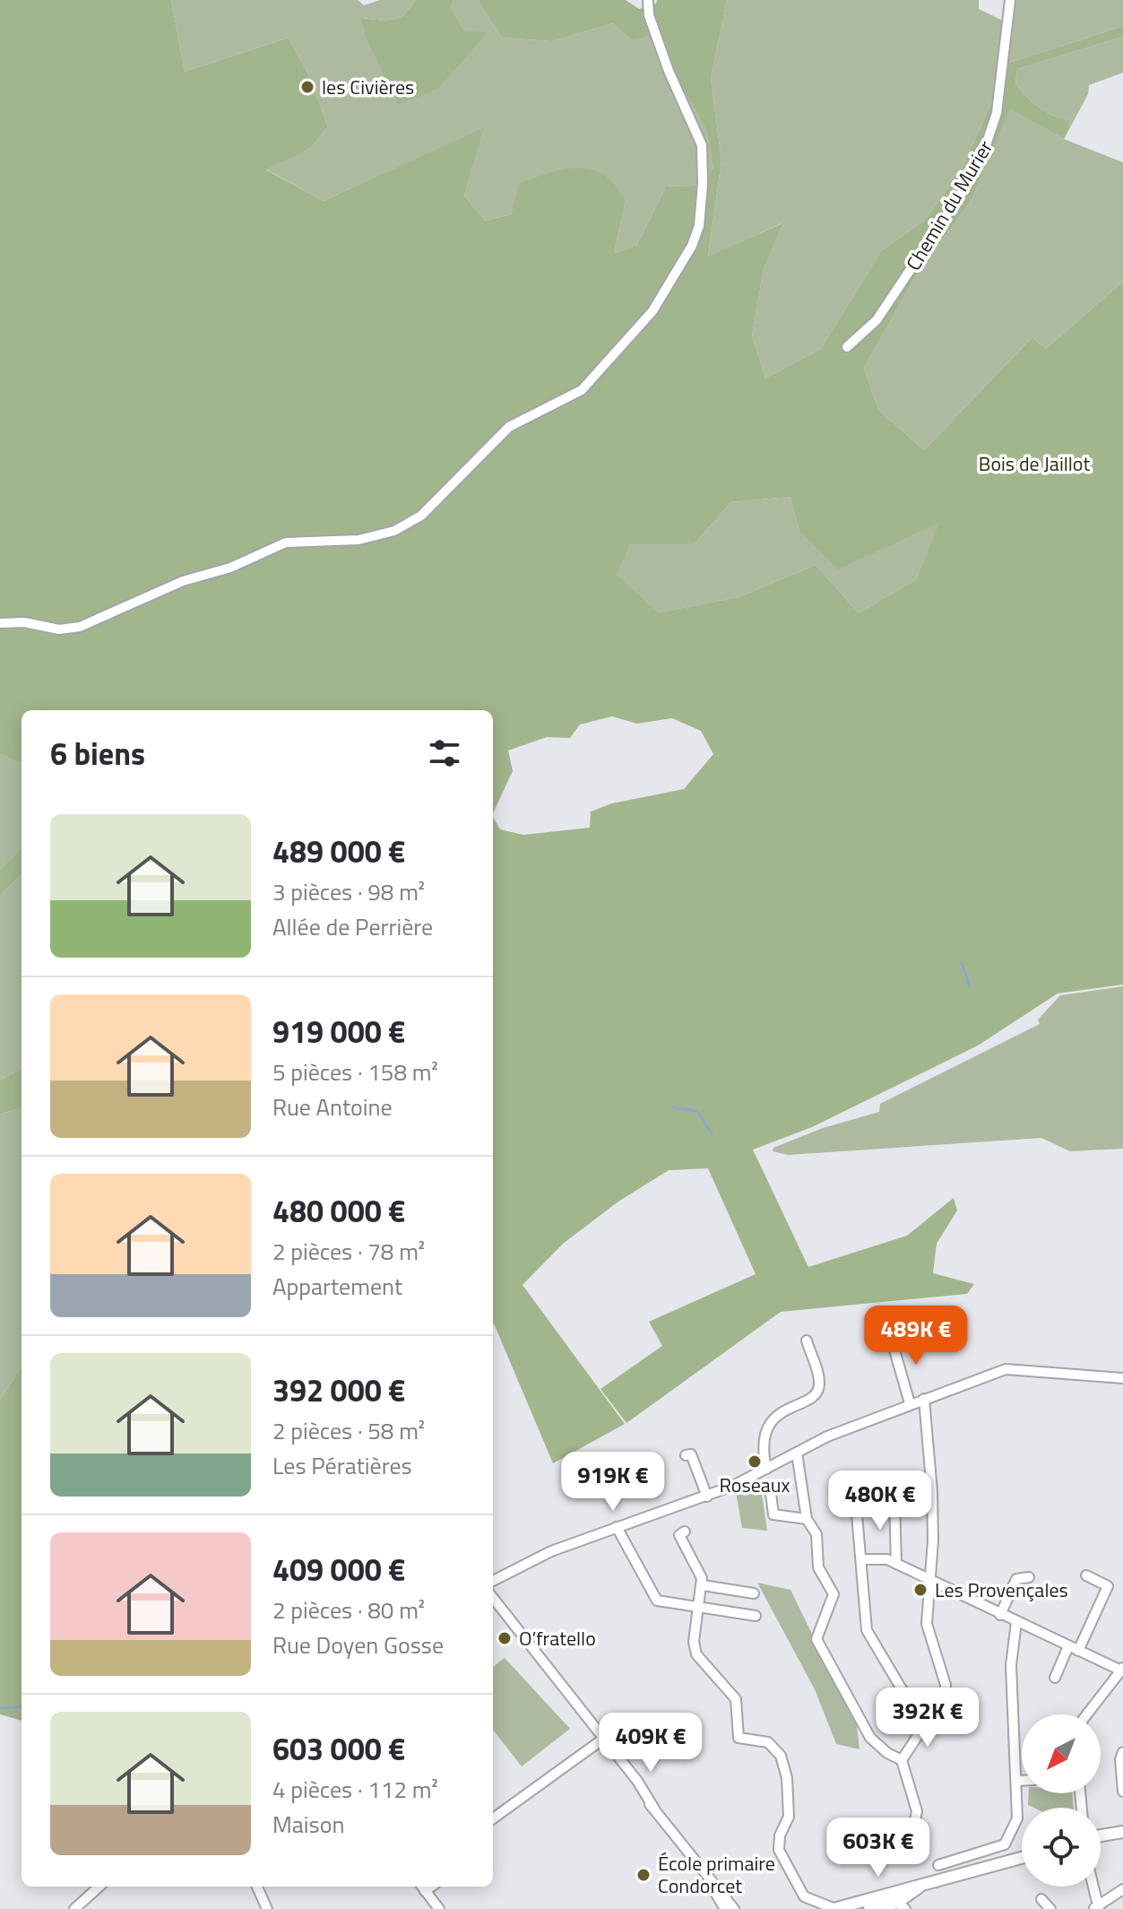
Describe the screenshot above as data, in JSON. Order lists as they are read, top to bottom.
{
  "streets": {
    "street": ["Chemin du Murier"]
  },
  "parks": ["Bois de Jaillot"],
  "places": [
    "les Civières",
    "Roseaux",
    "Les Provençales",
    "O’fratello",
    "École primaire Condorcet"
  ],
  "north": "bottom left",
  "page": {
    "heading": "6 biens",
    "list": [
      {
        "name": "489 000 €",
        "note": "3 pièces · 98 m² · Allée de Perrière"
      },
      {
        "name": "919 000 €",
        "note": "5 pièces · 158 m² · Rue Antoine"
      },
      {
        "name": "480 000 €",
        "note": "2 pièces · 78 m² · Appartement"
      },
      {
        "name": "392 000 €",
        "note": "2 pièces · 58 m² · Les Pératières"
      },
      {
        "name": "409 000 €",
        "note": "2 pièces · 80 m² · Rue Doyen Gosse"
      },
      {
        "name": "603 000 €",
        "note": "4 pièces · 112 m² · Maison"
      }
    ],
    "price": [
      "489K €",
      "919K €",
      "480K €",
      "392K €",
      "409K €",
      "603K €"
    ]
  }
}
